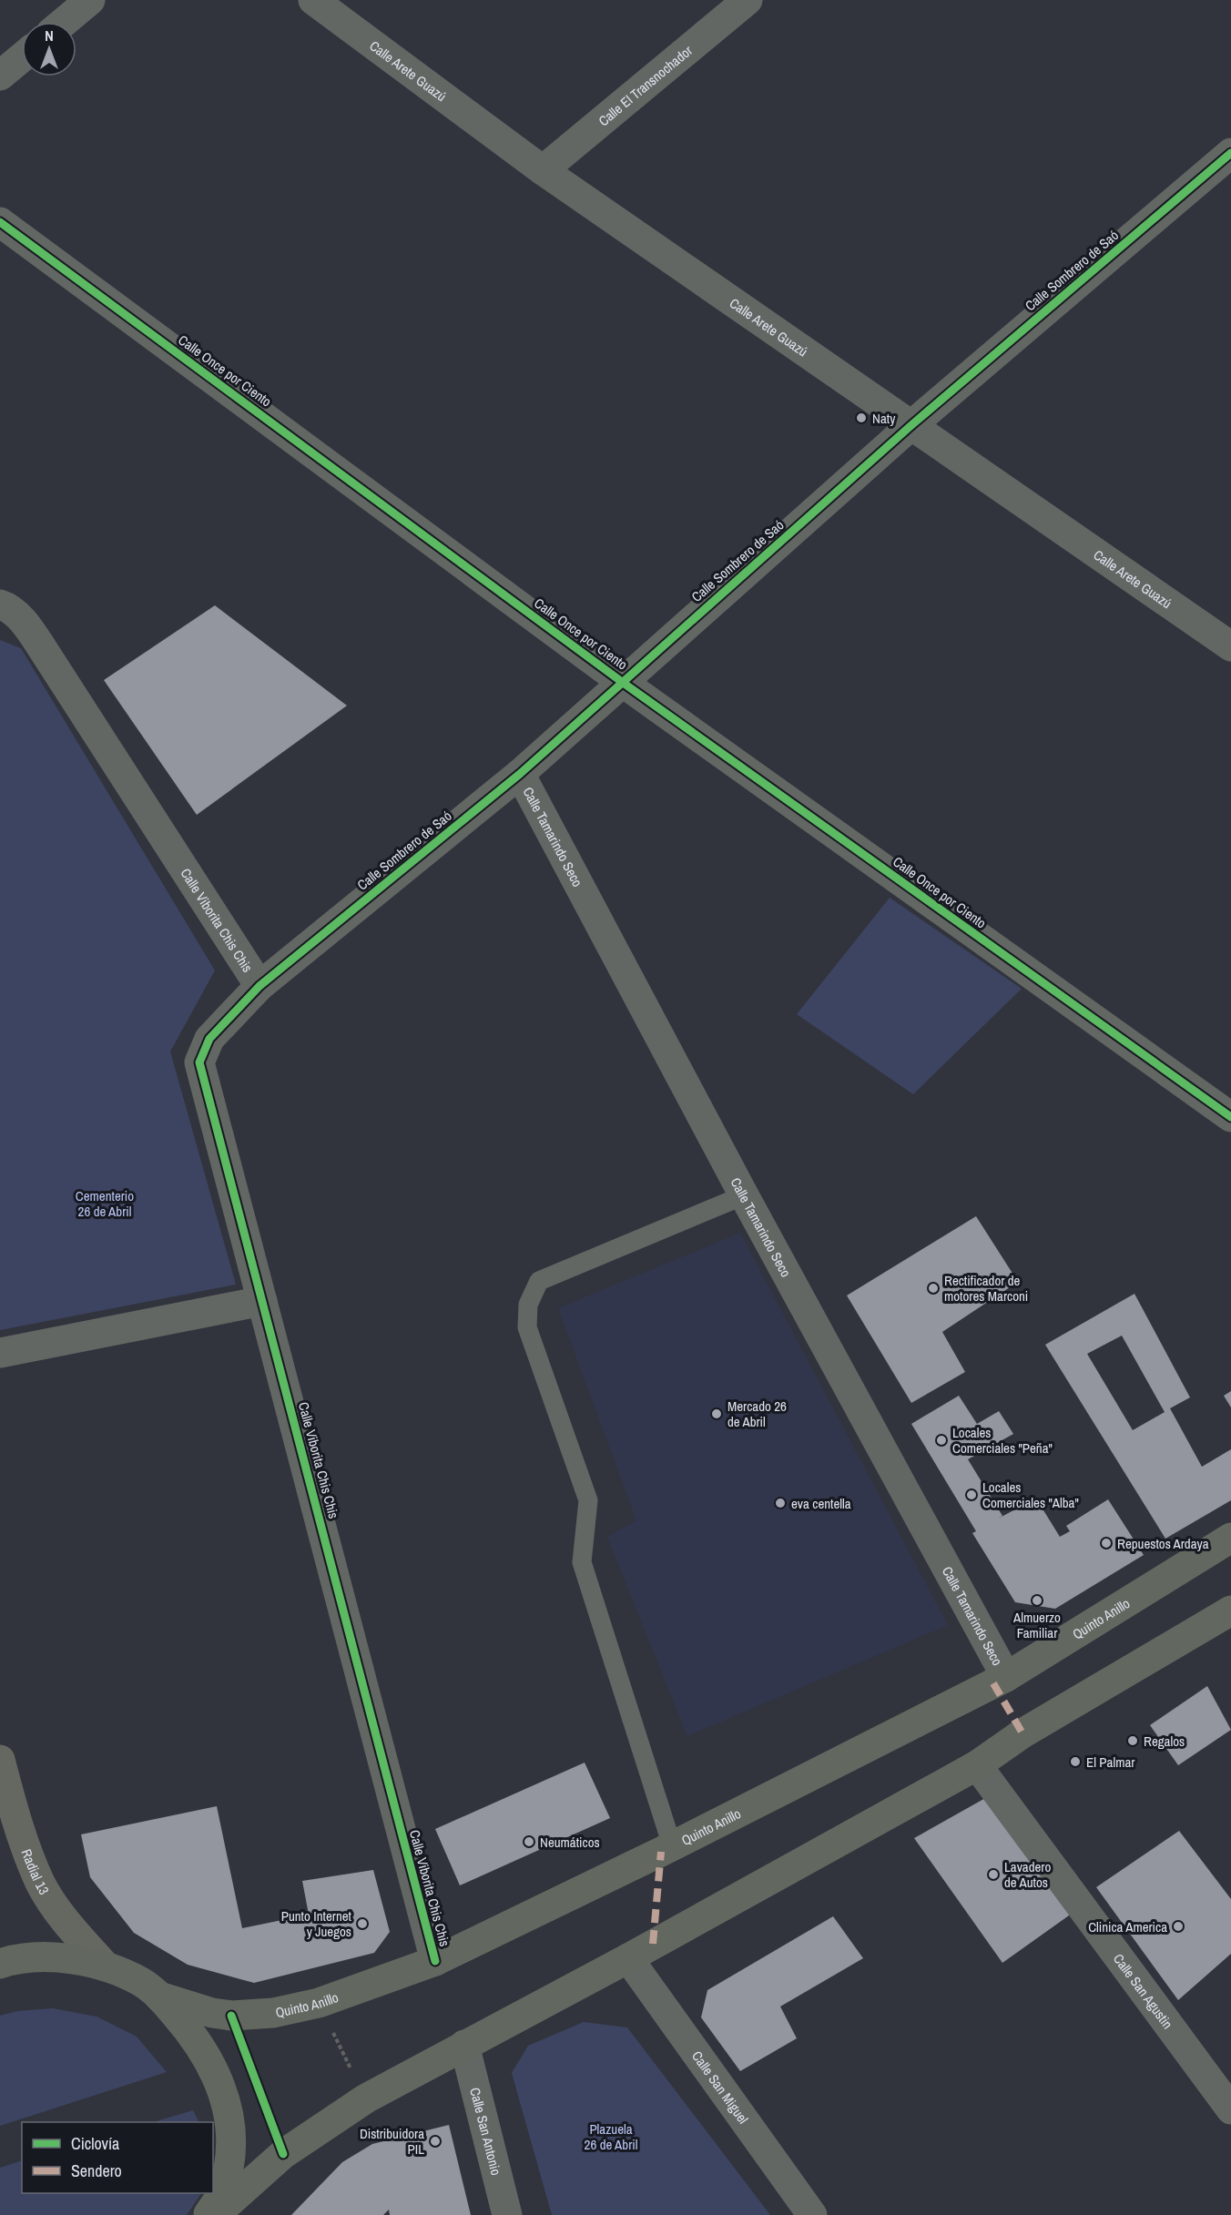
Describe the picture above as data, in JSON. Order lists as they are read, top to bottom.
{
  "streets": {
    "main road": ["Quinto Anillo", "Radial 13"],
    "street": [
      "Calle Arete Guazú",
      "Calle El Transnochador",
      "Calle Sombrero de Saó",
      "Calle Once por Ciento",
      "Calle Tamarindo Seco",
      "Calle Viborita Chis Chis",
      "Calle San Agustin",
      "Calle San Miguel",
      "Calle San Antonio"
    ]
  },
  "crossings": [
    ["Calle Arete Guazú", "Calle El Transnochador"],
    ["Calle Arete Guazú", "Calle Sombrero de Saó"],
    ["Calle Sombrero de Saó", "Calle Once por Ciento"],
    ["Calle Sombrero de Saó", "Calle Tamarindo Seco"],
    ["Calle Sombrero de Saó", "Calle Viborita Chis Chis"],
    ["Calle Tamarindo Seco", "Quinto Anillo"],
    ["Calle Viborita Chis Chis", "Quinto Anillo"]
  ],
  "parks": ["Cementerio 26 de Abril", "Plazuela 26 de Abril"],
  "places": [
    "Naty",
    "Rectificador de motores Marconi",
    "Mercado 26 de Abril",
    "Locales Comerciales \"Peña\"",
    "Locales Comerciales \"Alba\"",
    "eva centella",
    "Repuestos Ardaya",
    "Almuerzo Familiar",
    "Regalos",
    "El Palmar",
    "Neumáticos",
    "Lavadero de Autos",
    "Punto Internet y Juegos",
    "Clinica America",
    "Distribuidora PIL"
  ],
  "legend": ["Ciclovía", "Sendero"],
  "north": "top"
}
